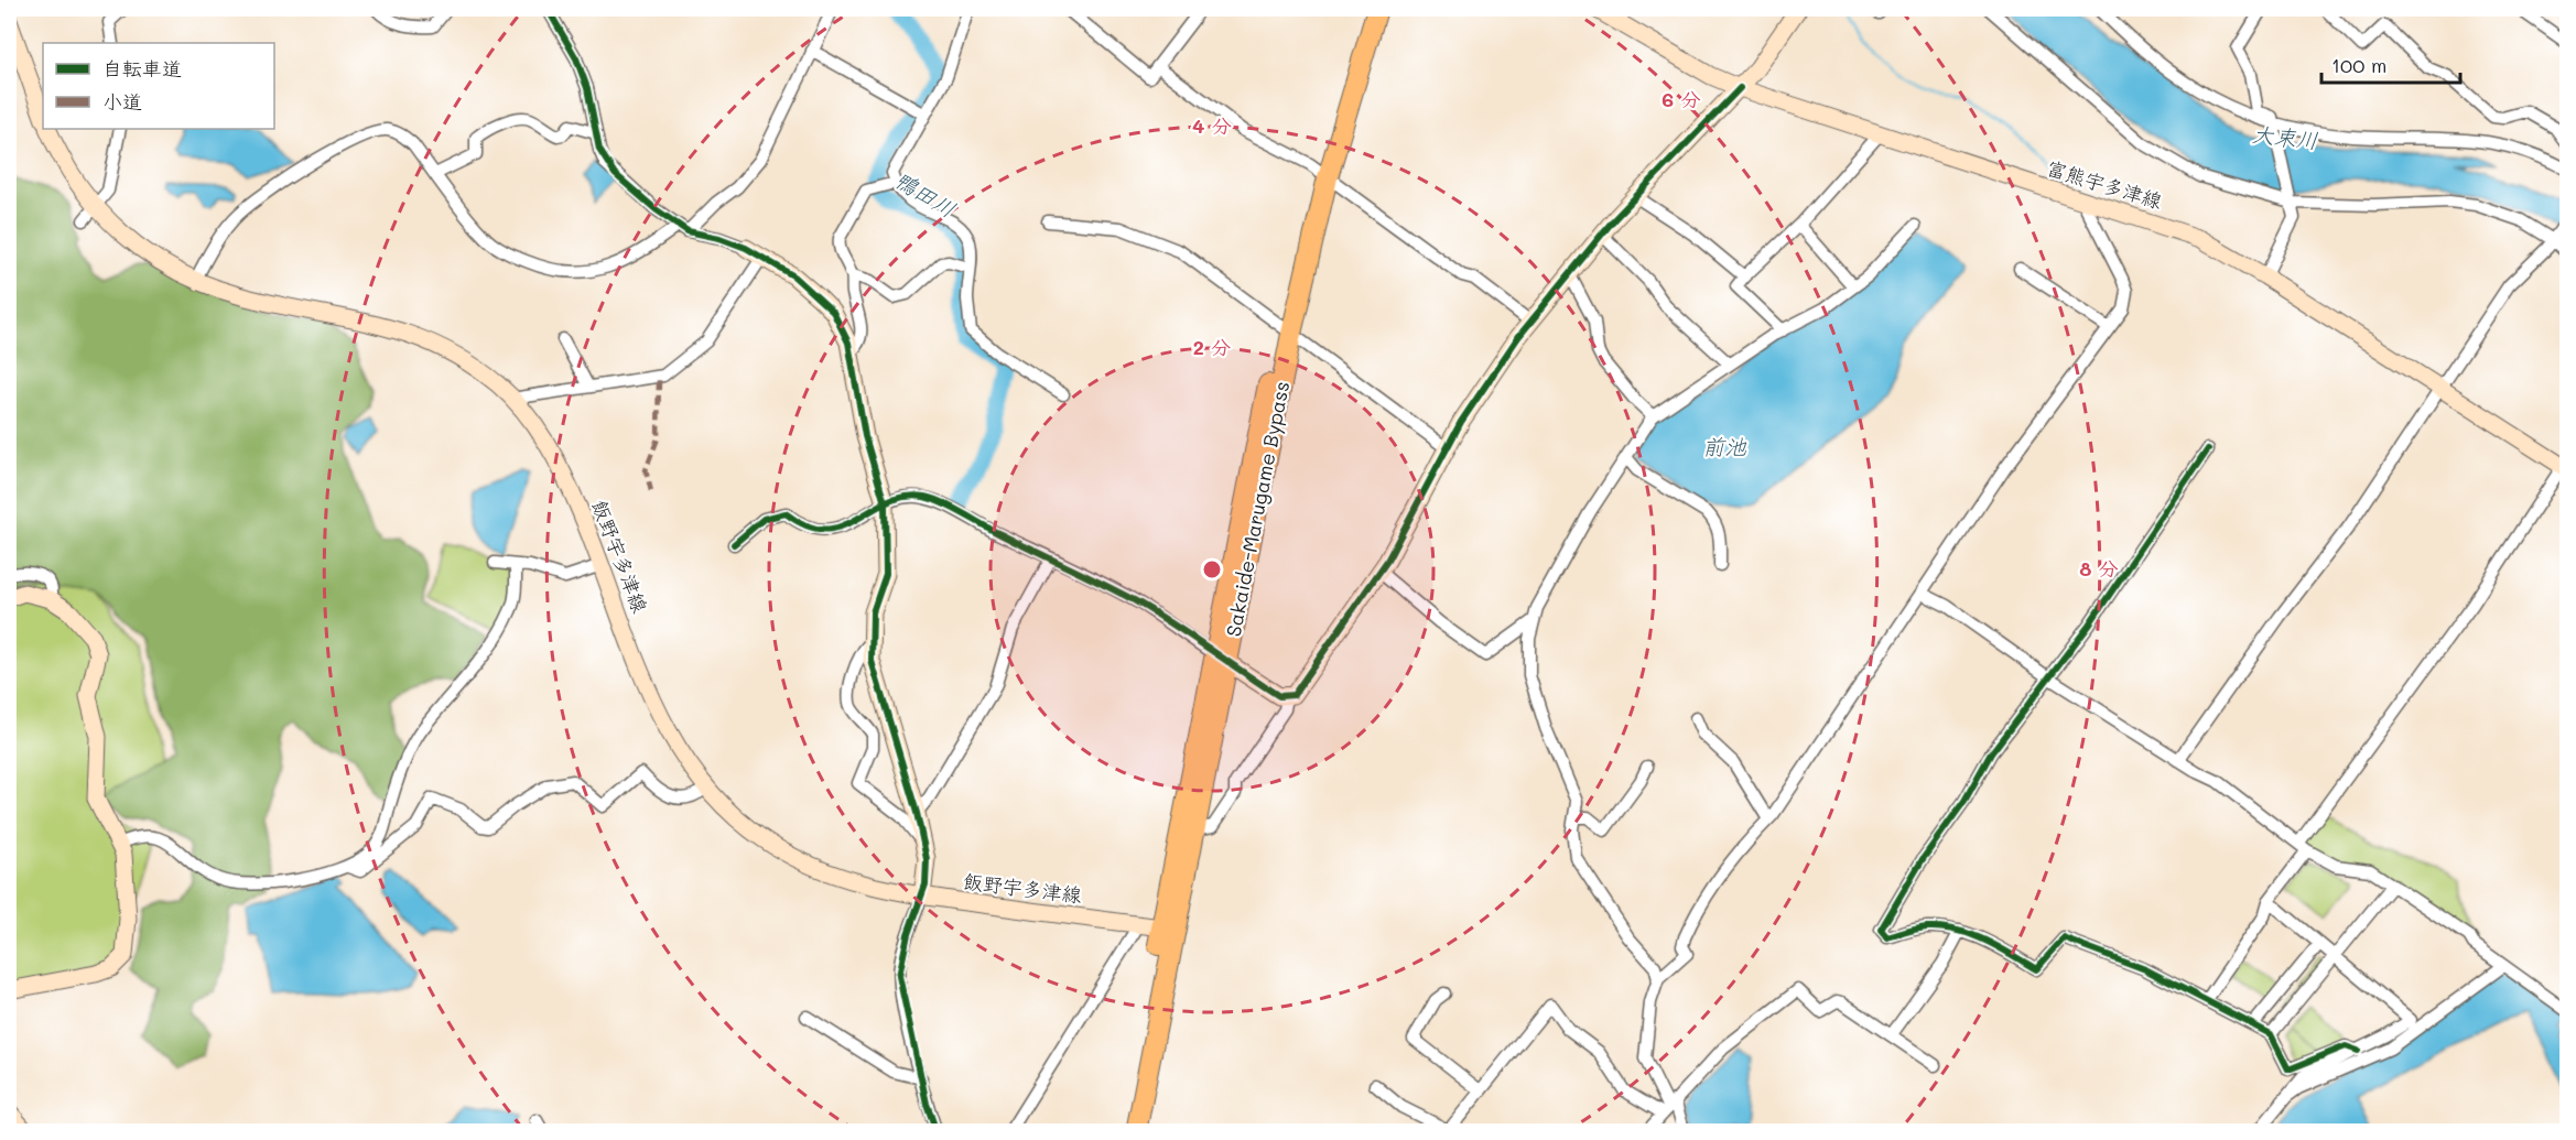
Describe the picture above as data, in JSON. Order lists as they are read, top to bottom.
{
  "streets": {
    "highway": ["Sakaide-Marugame Bypass"],
    "main road": ["富熊宇多津線", "飯野宇多津線"]
  },
  "crossings": [
    ["Sakaide-Marugame Bypass", "飯野宇多津線"]
  ],
  "water": ["大束川", "鴨田川", "前池"],
  "legend": ["自転車道", "小道"],
  "scale_bar": "100 m",
  "rings": [
    "6 分",
    "4 分",
    "2 分",
    "8 分"
  ]
}
